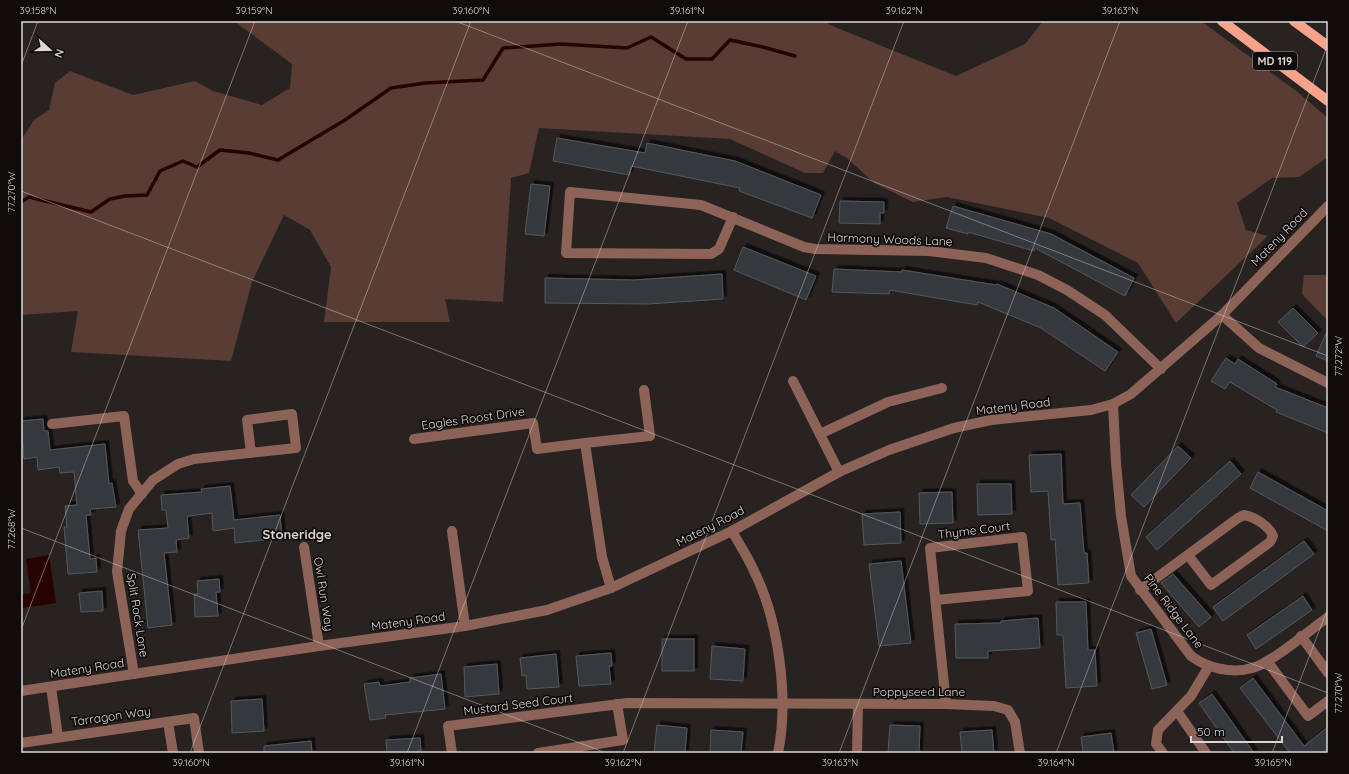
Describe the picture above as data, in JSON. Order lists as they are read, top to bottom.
{
  "streets": {
    "main road": ["MD 119"],
    "street": [
      "Mateny Road",
      "Harmony Woods Lane",
      "Eagles Roost Drive",
      "Thyme Court",
      "Owl Run Way",
      "Pine Ridge Lane",
      "Split Rock Lane",
      "Poppyseed Lane",
      "Mustard Seed Court",
      "Tarragon Way"
    ]
  },
  "crossings": [
    ["Mateny Road", "Harmony Woods Lane"],
    ["Mateny Road", "Owl Run Way"],
    ["Mateny Road", "Pine Ridge Lane"],
    ["Mateny Road", "Split Rock Lane"],
    ["Mateny Road", "Tarragon Way"],
    ["Thyme Court", "Poppyseed Lane"],
    ["Poppyseed Lane", "Mustard Seed Court"]
  ],
  "districts": ["Stoneridge"],
  "scale_bar": "50 m",
  "north": "right",
  "coordinates": [
    "39.158°N",
    "39.159°N",
    "39.160°N",
    "39.161°N",
    "39.162°N",
    "39.163°N",
    "77.270°W",
    "77.272°W",
    "77.268°W",
    "39.164°N",
    "39.165°N"
  ]
}
